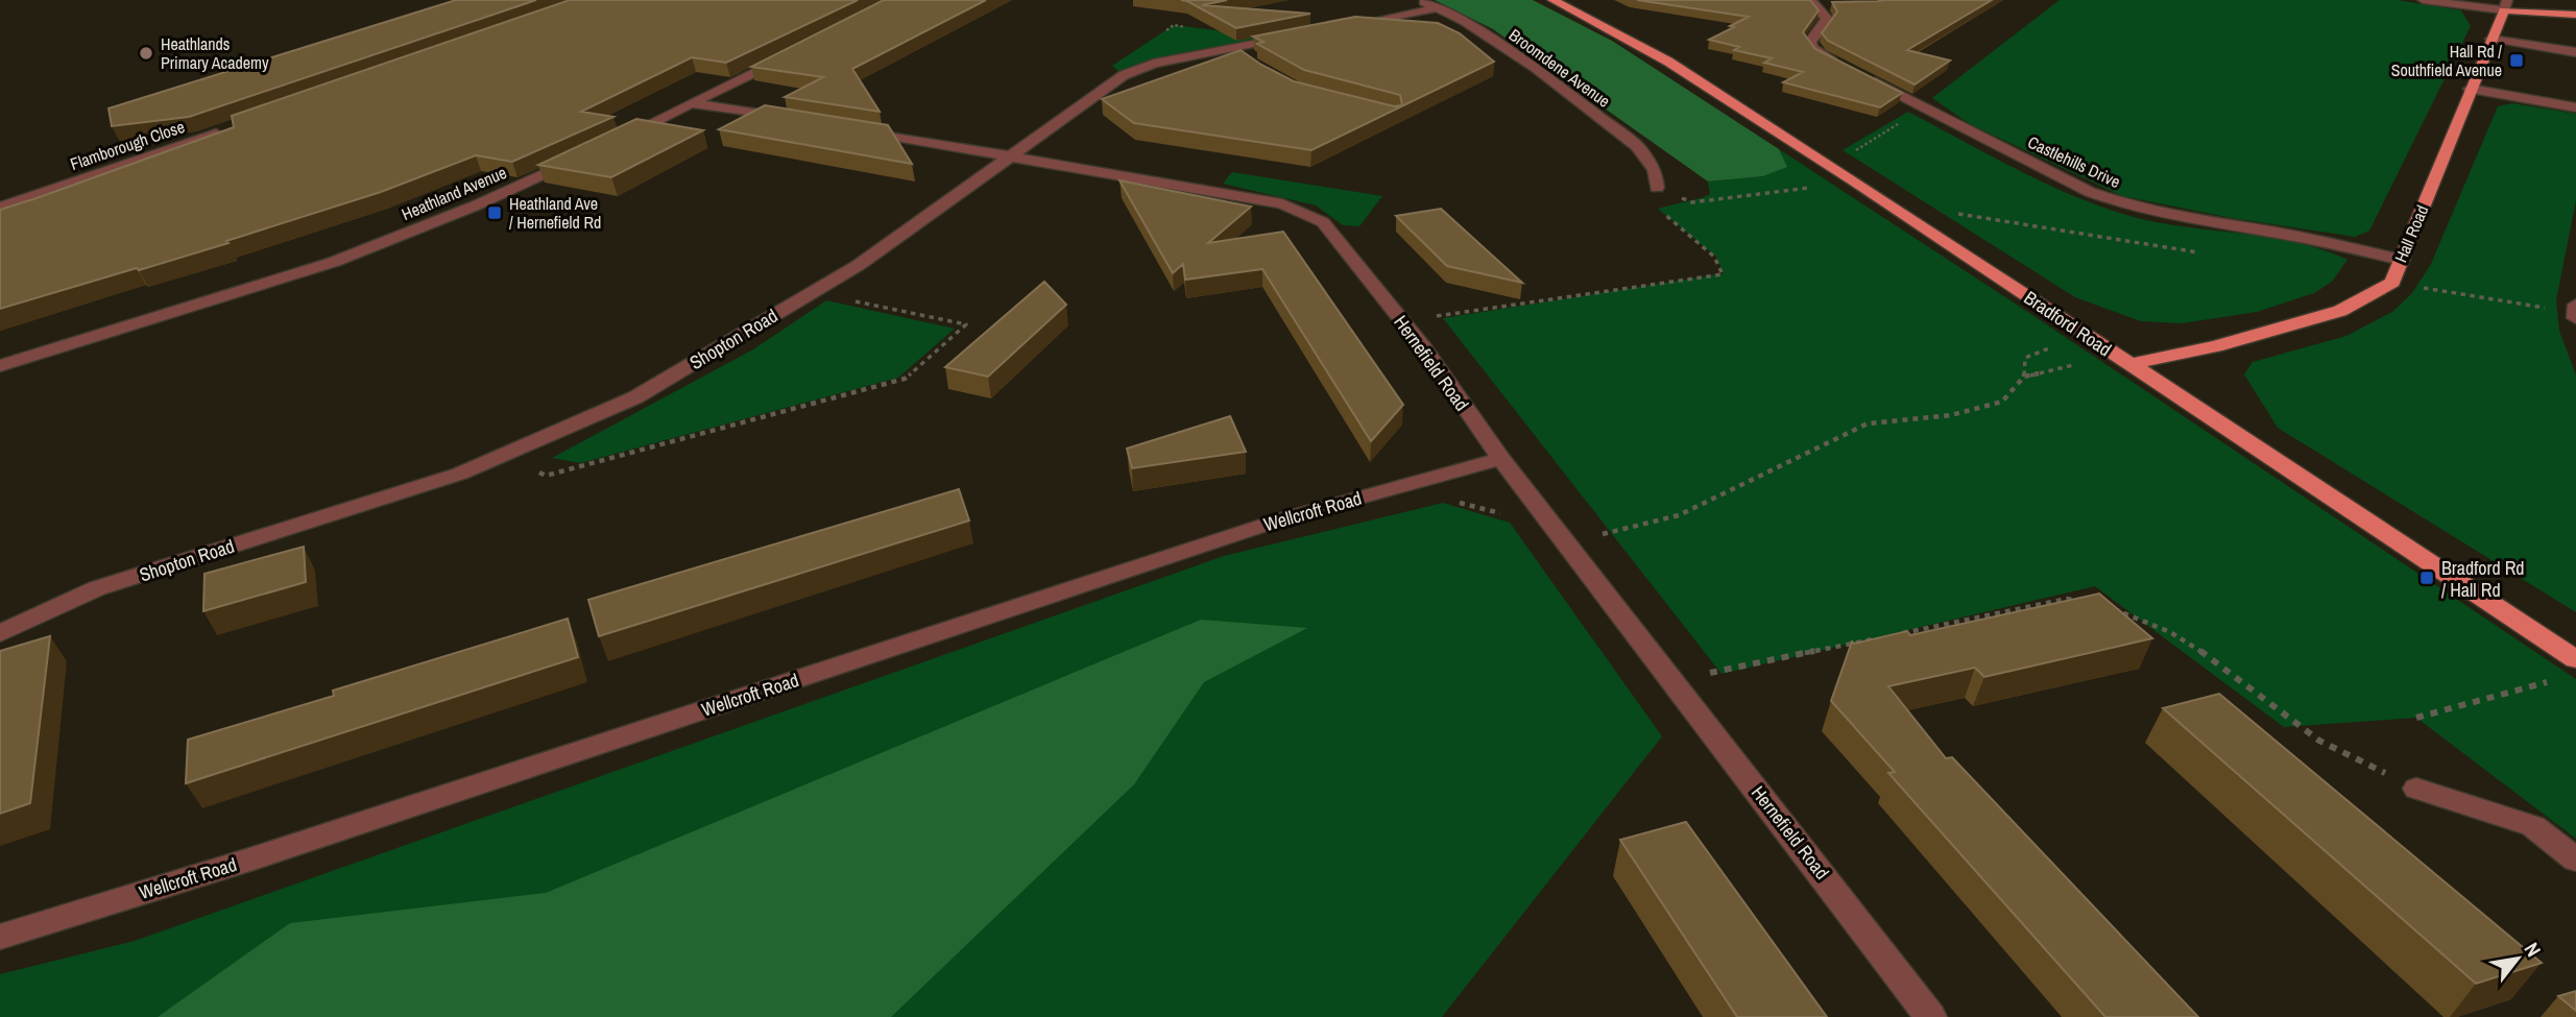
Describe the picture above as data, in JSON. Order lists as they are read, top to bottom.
{
  "streets": {
    "main road": ["Hall Road", "Bradford Road"],
    "street": [
      "Broomdene Avenue",
      "Flamborough Close",
      "Castlehills Drive",
      "Heathland Avenue",
      "Shopton Road",
      "Hernefield Road",
      "Wellcroft Road"
    ]
  },
  "crossings": [
    ["Castlehills Drive", "Hall Road"],
    ["Hall Road", "Bradford Road"],
    ["Shopton Road", "Hernefield Road"],
    ["Hernefield Road", "Wellcroft Road"]
  ],
  "places": {
    "other": ["Heathlands Primary Academy"],
    "transit": ["Hall Rd / Southfield Avenue", "Heathland Ave / Hernefield Rd", "Bradford Rd / Hall Rd"]
  },
  "north": "top right"
}
